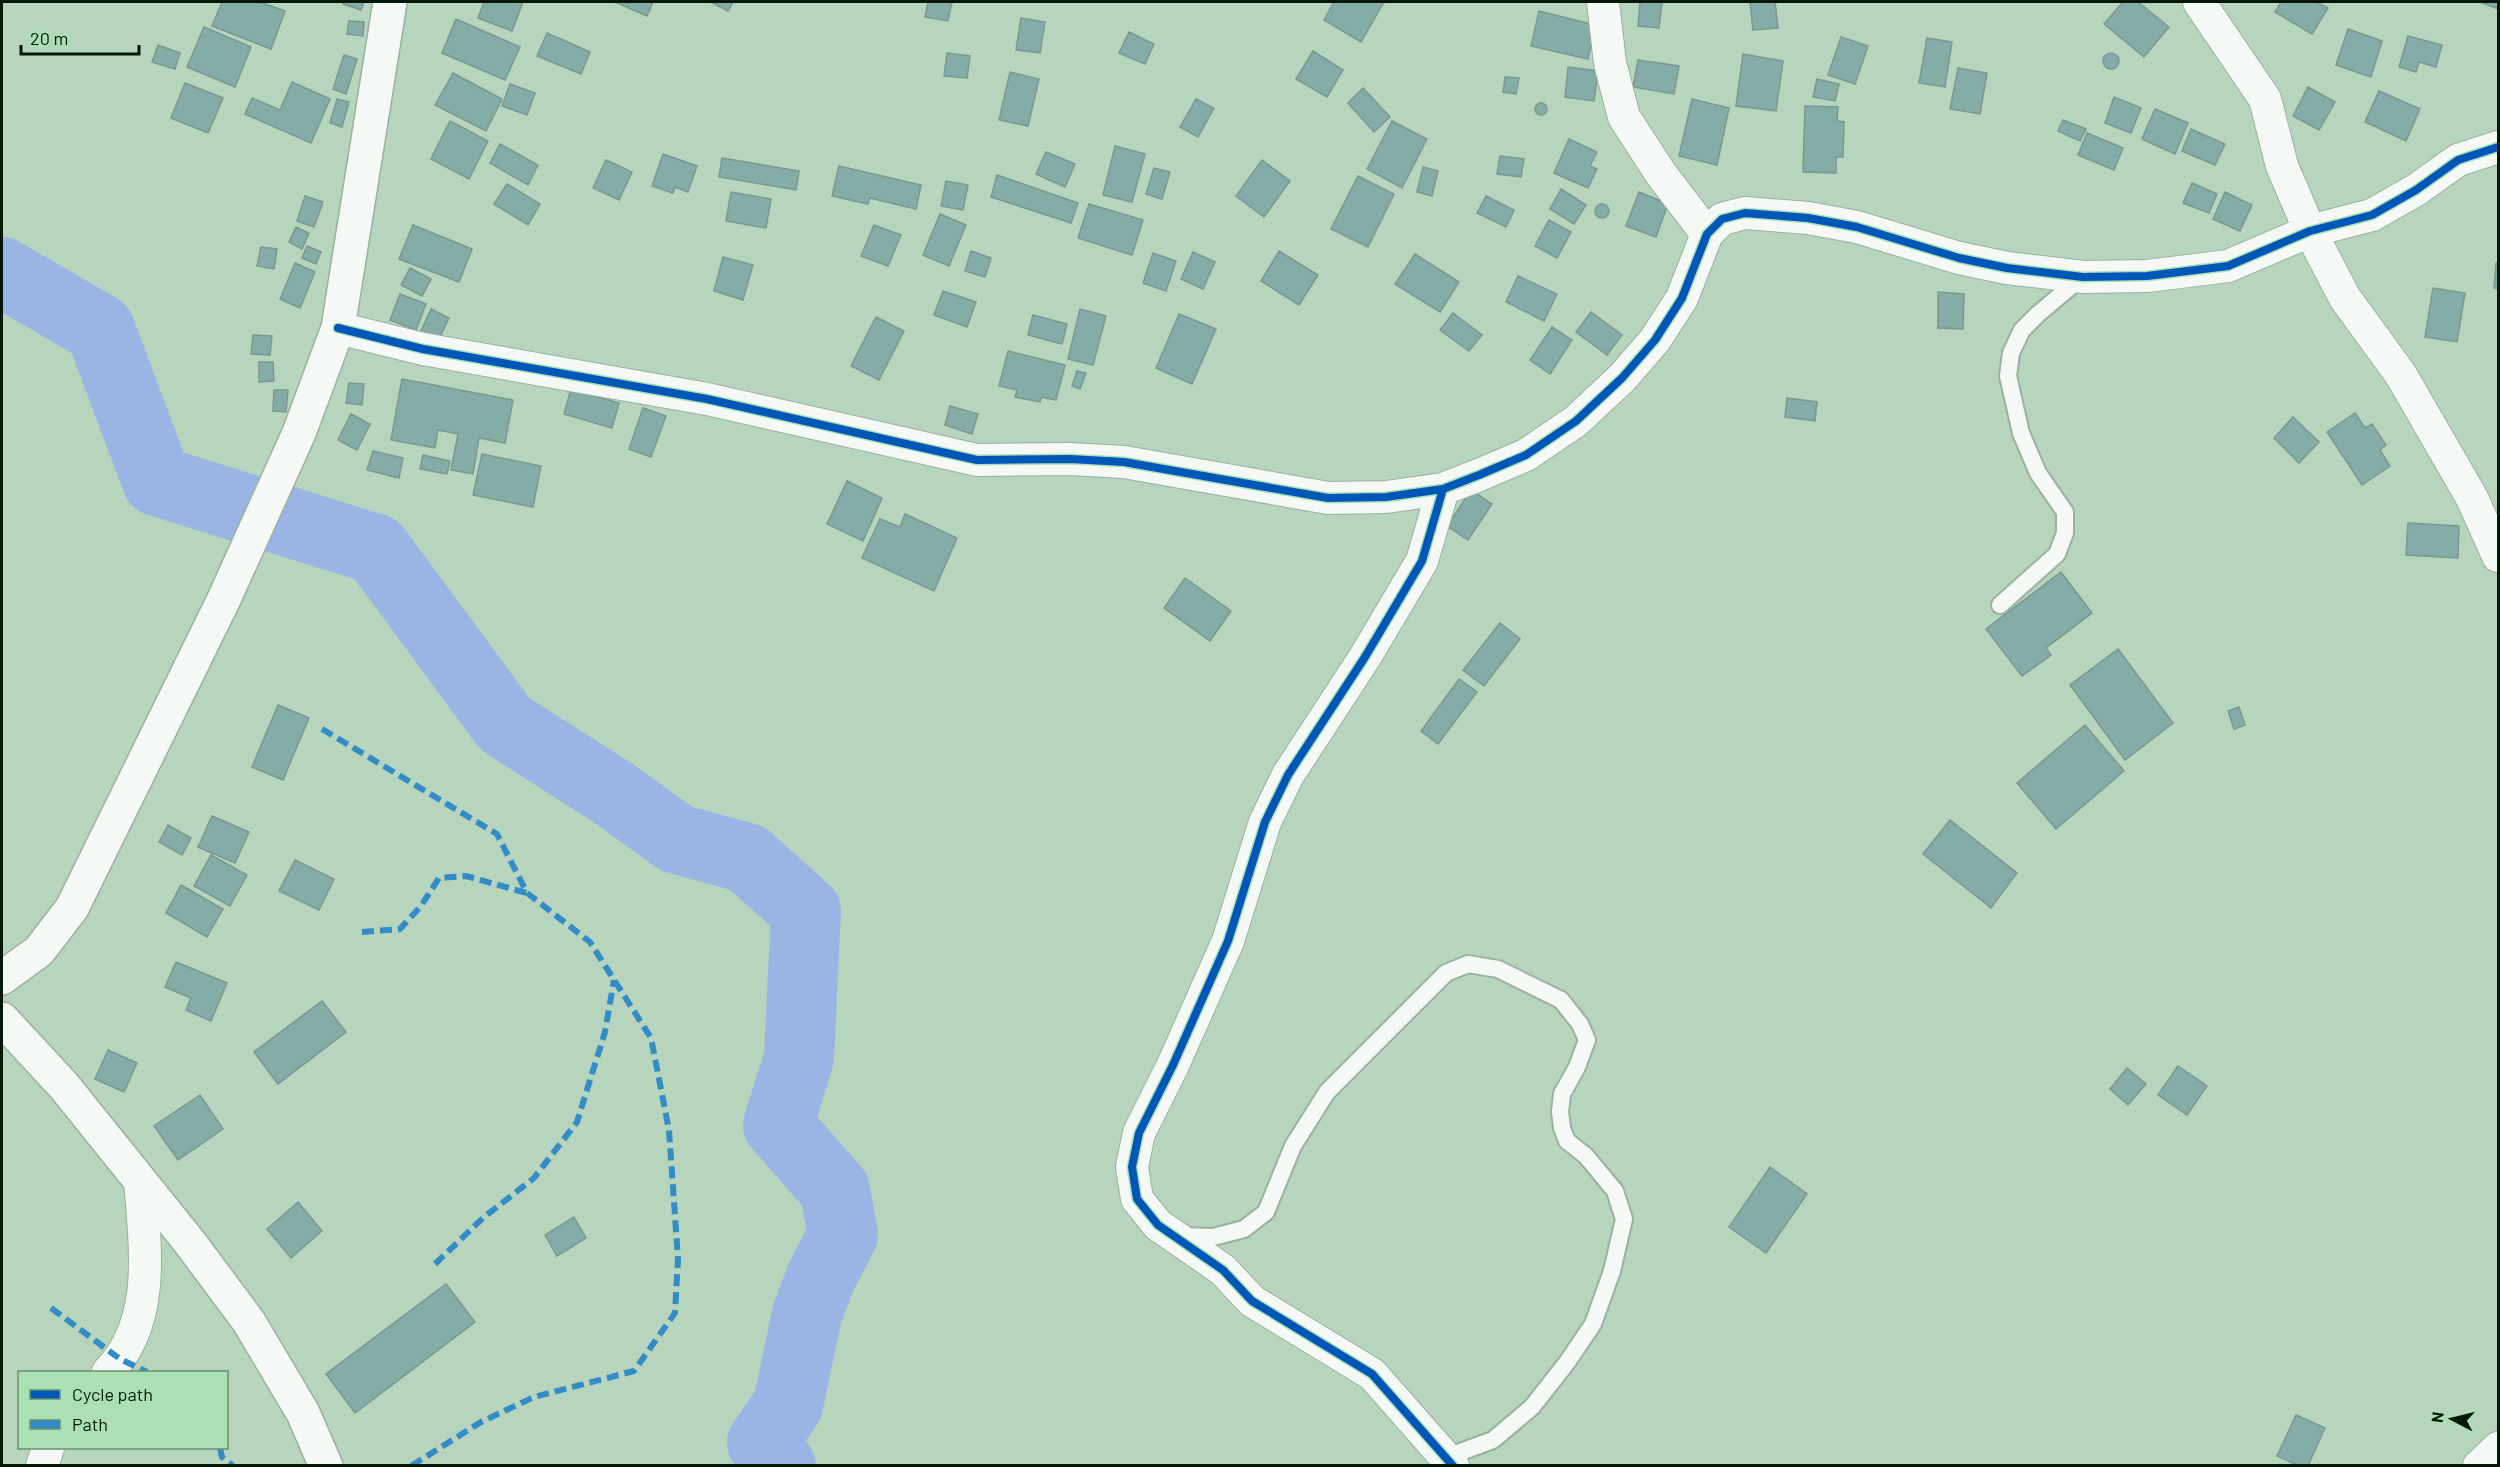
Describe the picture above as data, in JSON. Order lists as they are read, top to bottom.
{
  "legend": ["Cycle path", "Path"],
  "scale_bar": "20 m",
  "north": "left"
}
